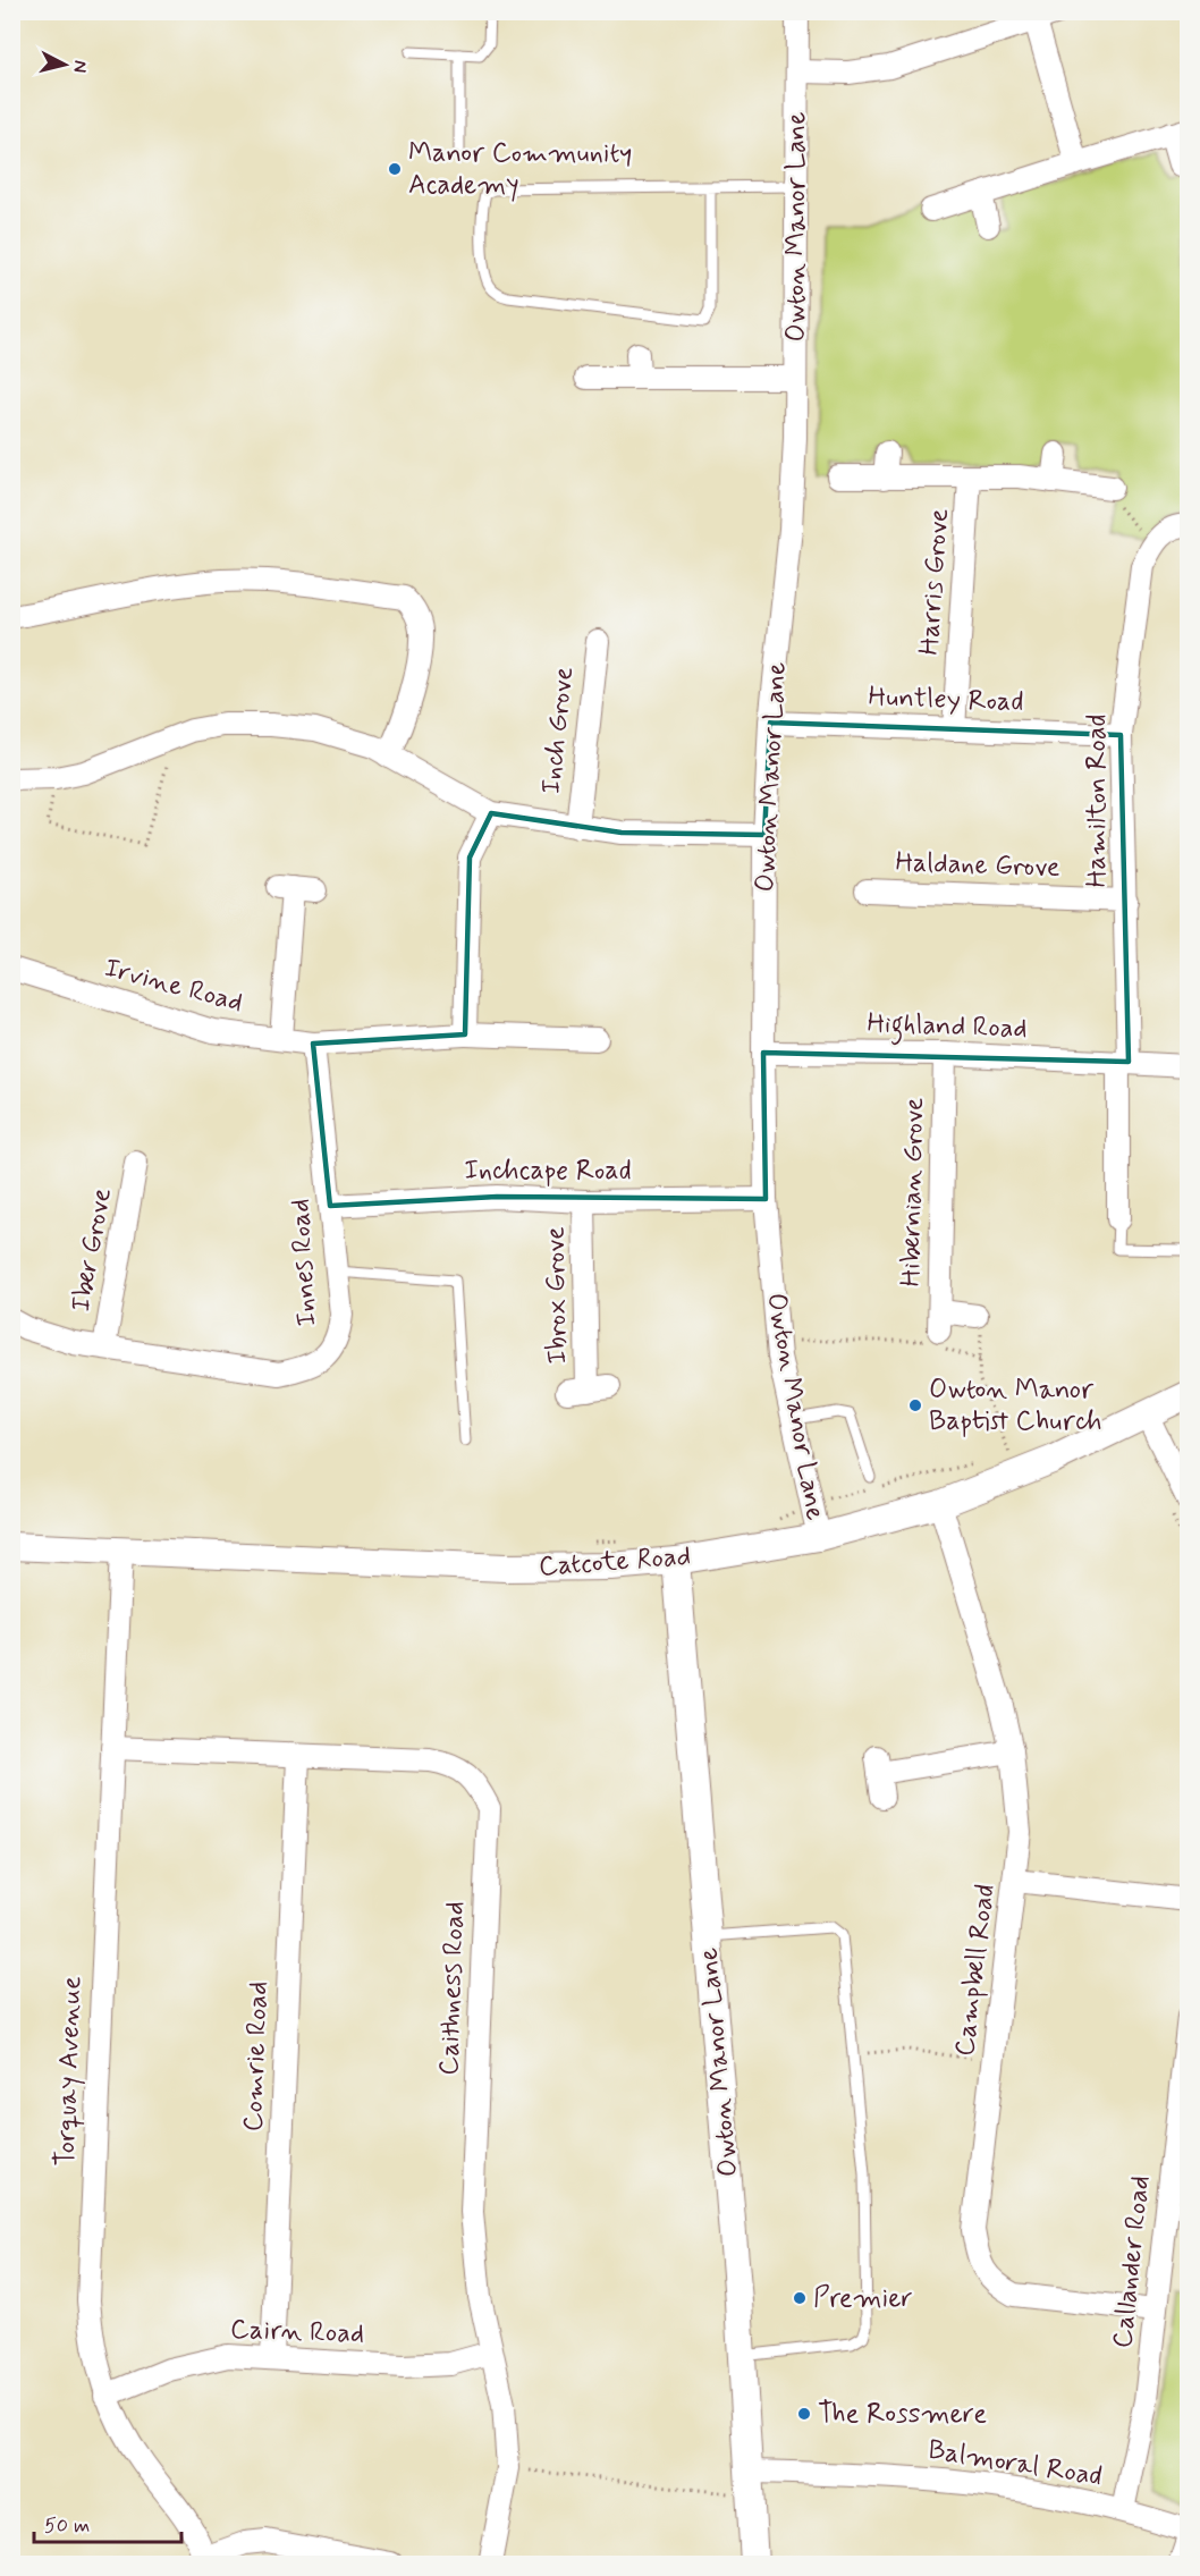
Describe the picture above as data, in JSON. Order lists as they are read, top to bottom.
{
  "streets": {
    "street": [
      "Owton Manor Lane",
      "Harris Grove",
      "Huntley Road",
      "Inch Grove",
      "Hamilton Road",
      "Haldane Grove",
      "Irvine Road",
      "Highland Road",
      "Inchcape Road",
      "Hibernian Grove",
      "Iber Grove",
      "Innes Road",
      "Ibrox Grove",
      "Catcote Road",
      "Campbell Road",
      "Caithness Road",
      "Comrie Road",
      "Torquay Avenue",
      "Callander Road",
      "Cairn Road",
      "Balmoral Road"
    ]
  },
  "crossings": [
    ["Owton Manor Lane", "Huntley Road"],
    ["Owton Manor Lane", "Highland Road"],
    ["Owton Manor Lane", "Inchcape Road"],
    ["Owton Manor Lane", "Catcote Road"],
    ["Owton Manor Lane", "Balmoral Road"],
    ["Harris Grove", "Huntley Road"],
    ["Huntley Road", "Hamilton Road"],
    ["Hamilton Road", "Haldane Grove"],
    ["Hamilton Road", "Highland Road"],
    ["Irvine Road", "Innes Road"],
    ["Highland Road", "Hibernian Grove"],
    ["Inchcape Road", "Innes Road"],
    ["Inchcape Road", "Ibrox Grove"],
    ["Iber Grove", "Innes Road"],
    ["Catcote Road", "Campbell Road"],
    ["Catcote Road", "Torquay Avenue"],
    ["Campbell Road", "Callander Road"],
    ["Caithness Road", "Comrie Road"],
    ["Caithness Road", "Torquay Avenue"],
    ["Caithness Road", "Cairn Road"],
    ["Comrie Road", "Cairn Road"],
    ["Torquay Avenue", "Cairn Road"],
    ["Callander Road", "Balmoral Road"]
  ],
  "places": [
    "Manor Community Academy",
    "Owton Manor Baptist Church",
    "Premier",
    "The Rossmere"
  ],
  "scale_bar": "50 m",
  "north": "right"
}
